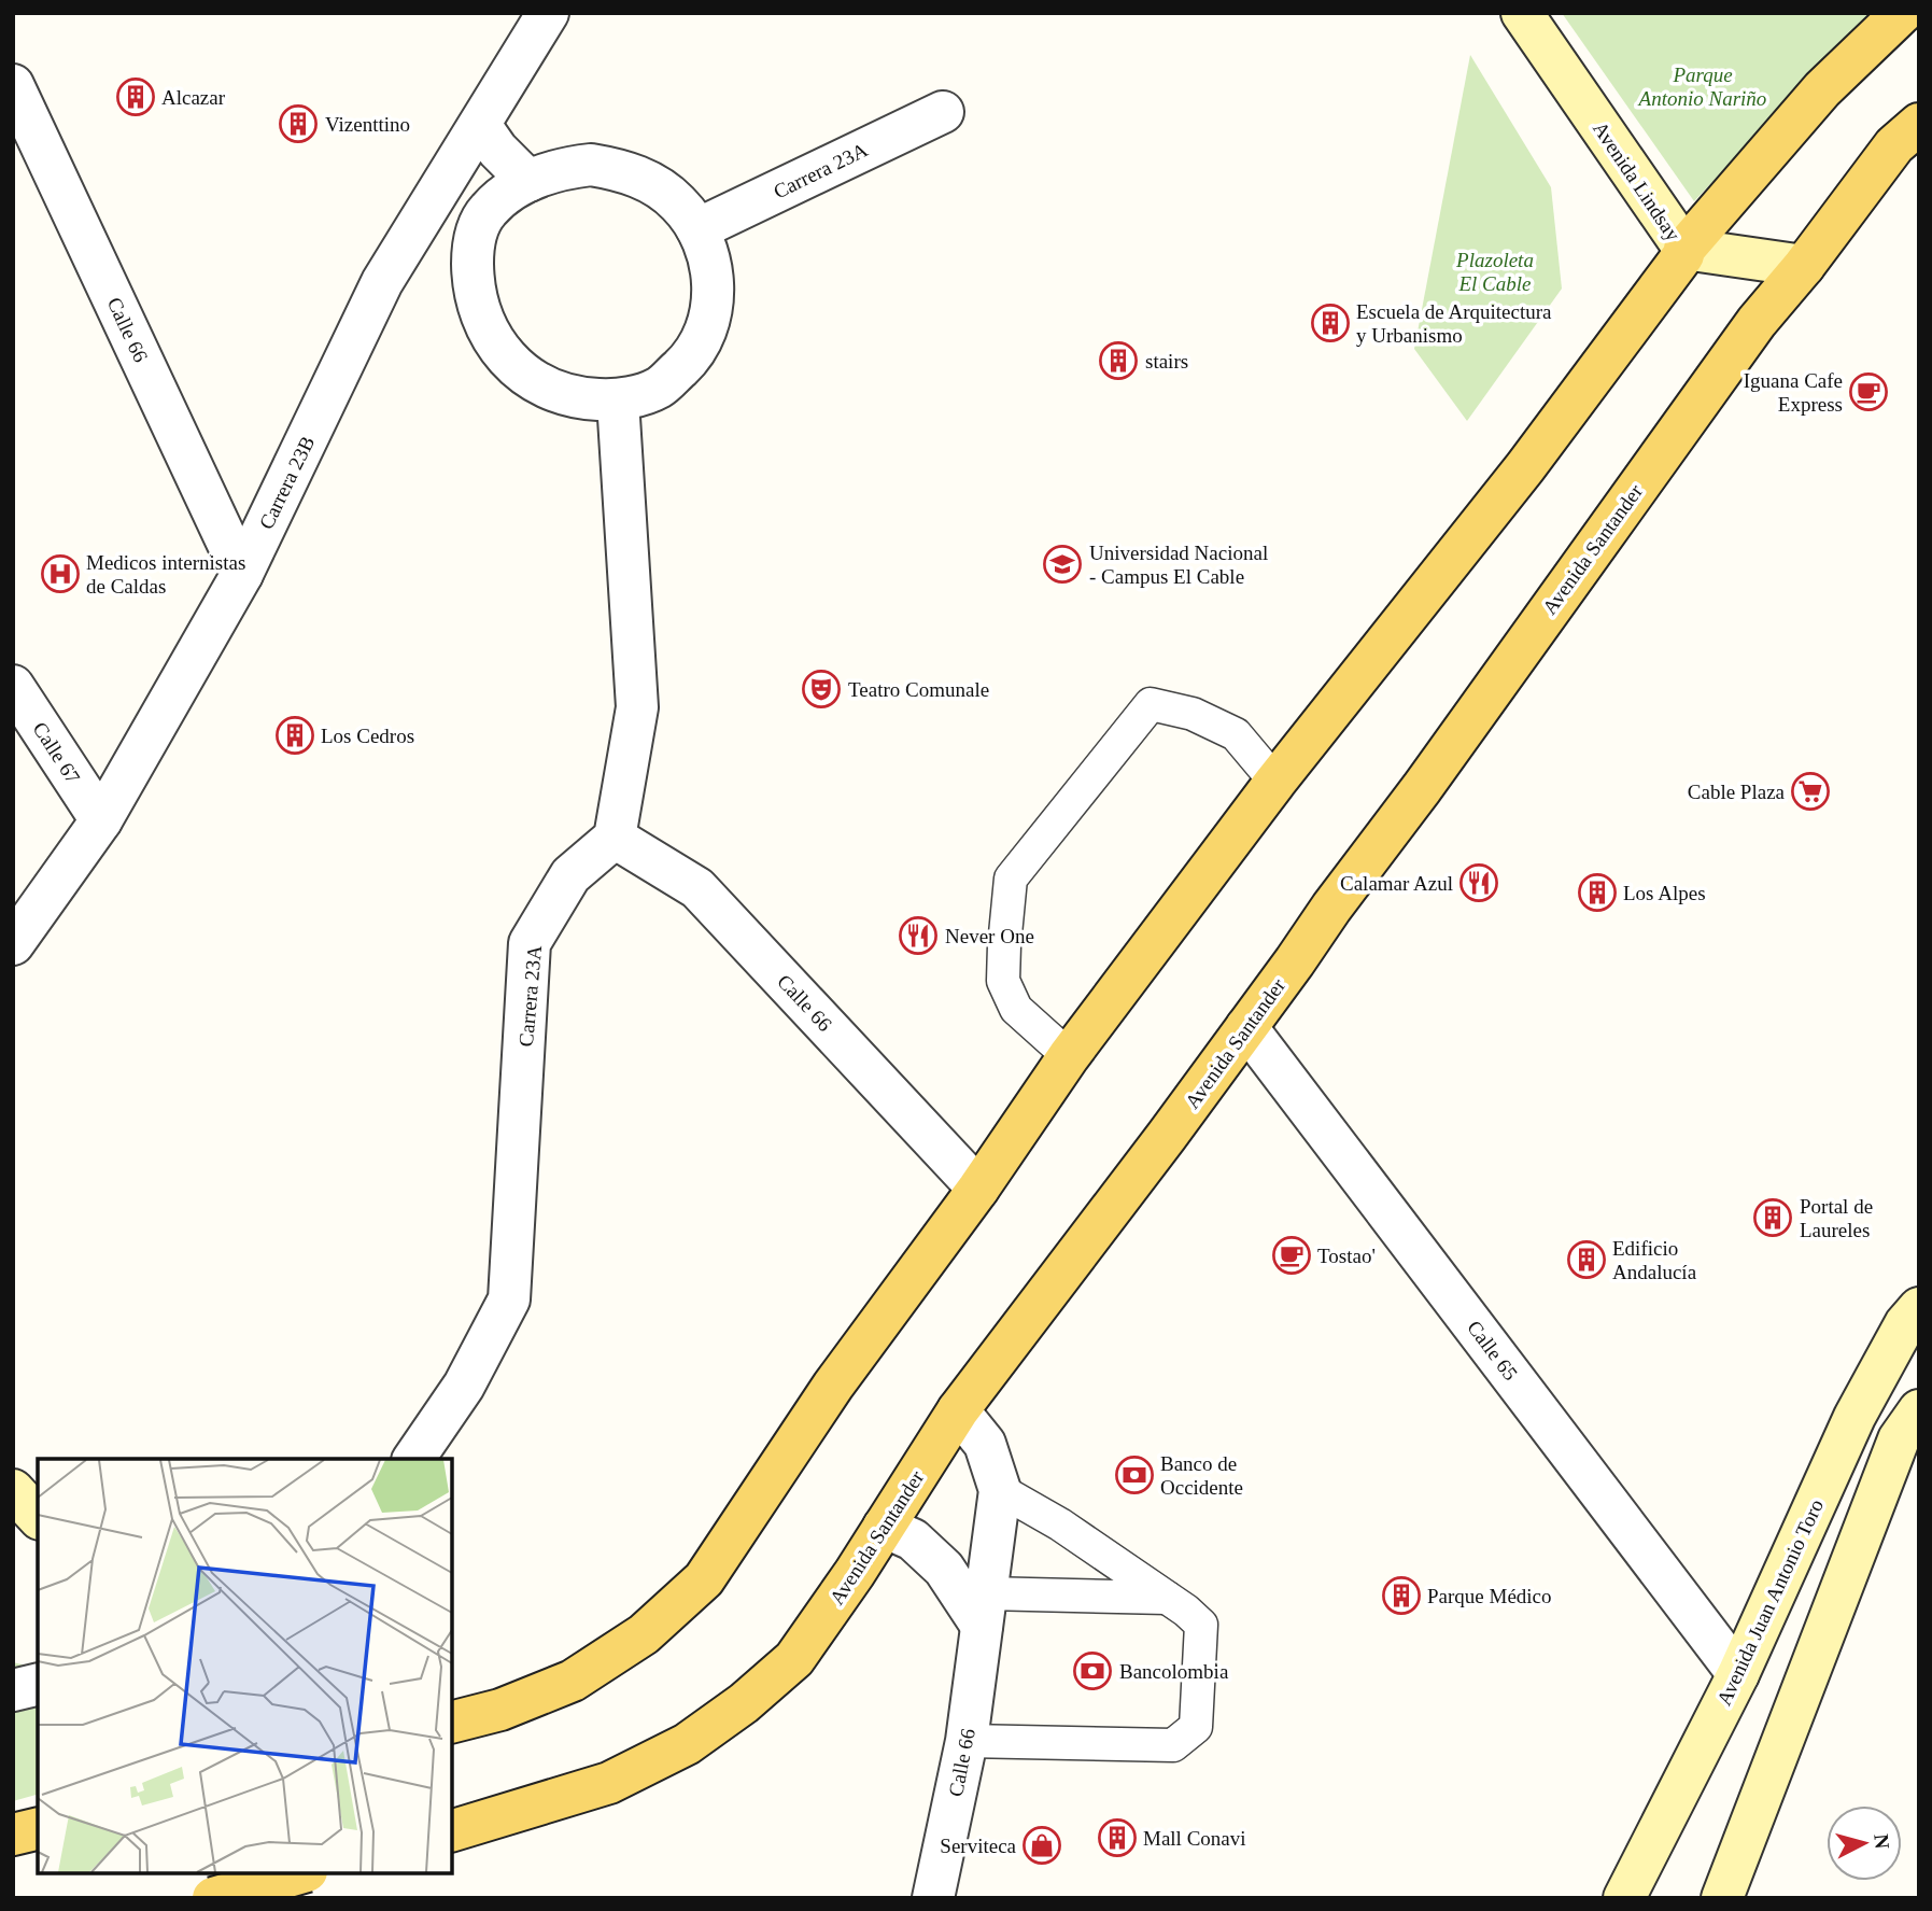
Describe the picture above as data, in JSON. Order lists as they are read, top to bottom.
{
  "streets": {
    "main road": ["Avenida Lindsay", "Avenida Santander", "Avenida Juan Antonio Toro"],
    "street": [
      "Carrera 23A",
      "Calle 66",
      "Carrera 23B",
      "Calle 67",
      "Calle 65"
    ]
  },
  "crossings": [
    ["Carrera 23A", "Calle 66"],
    ["Avenida Lindsay", "Avenida Santander"],
    ["Calle 66", "Carrera 23B"],
    ["Calle 66", "Avenida Santander"],
    ["Carrera 23B", "Calle 67"],
    ["Avenida Santander", "Calle 65"],
    ["Calle 65", "Avenida Juan Antonio Toro"]
  ],
  "parks": ["Parque Antonio Nariño", "Plazoleta El Cable"],
  "places": {
    "building": [
      "Alcazar",
      "Vizenttino",
      "Escuela de Arquitectura y Urbanismo",
      "stairs",
      "Los Cedros",
      "Los Alpes",
      "Portal de Laureles",
      "Edificio Andalucía",
      "Parque Médico",
      "Mall Conavi"
    ],
    "cafe": ["Iguana Cafe Express", "Tostao'"],
    "school or university": ["Universidad Nacional - Campus El Cable"],
    "hospital": ["Medicos internistas de Caldas"],
    "theatre": ["Teatro Comunale"],
    "supermarket": ["Cable Plaza"],
    "restaurant": ["Calamar Azul", "Never One"],
    "bank": ["Banco de Occidente", "Bancolombia"],
    "shop": ["Serviteca"]
  },
  "north": "right"
}
